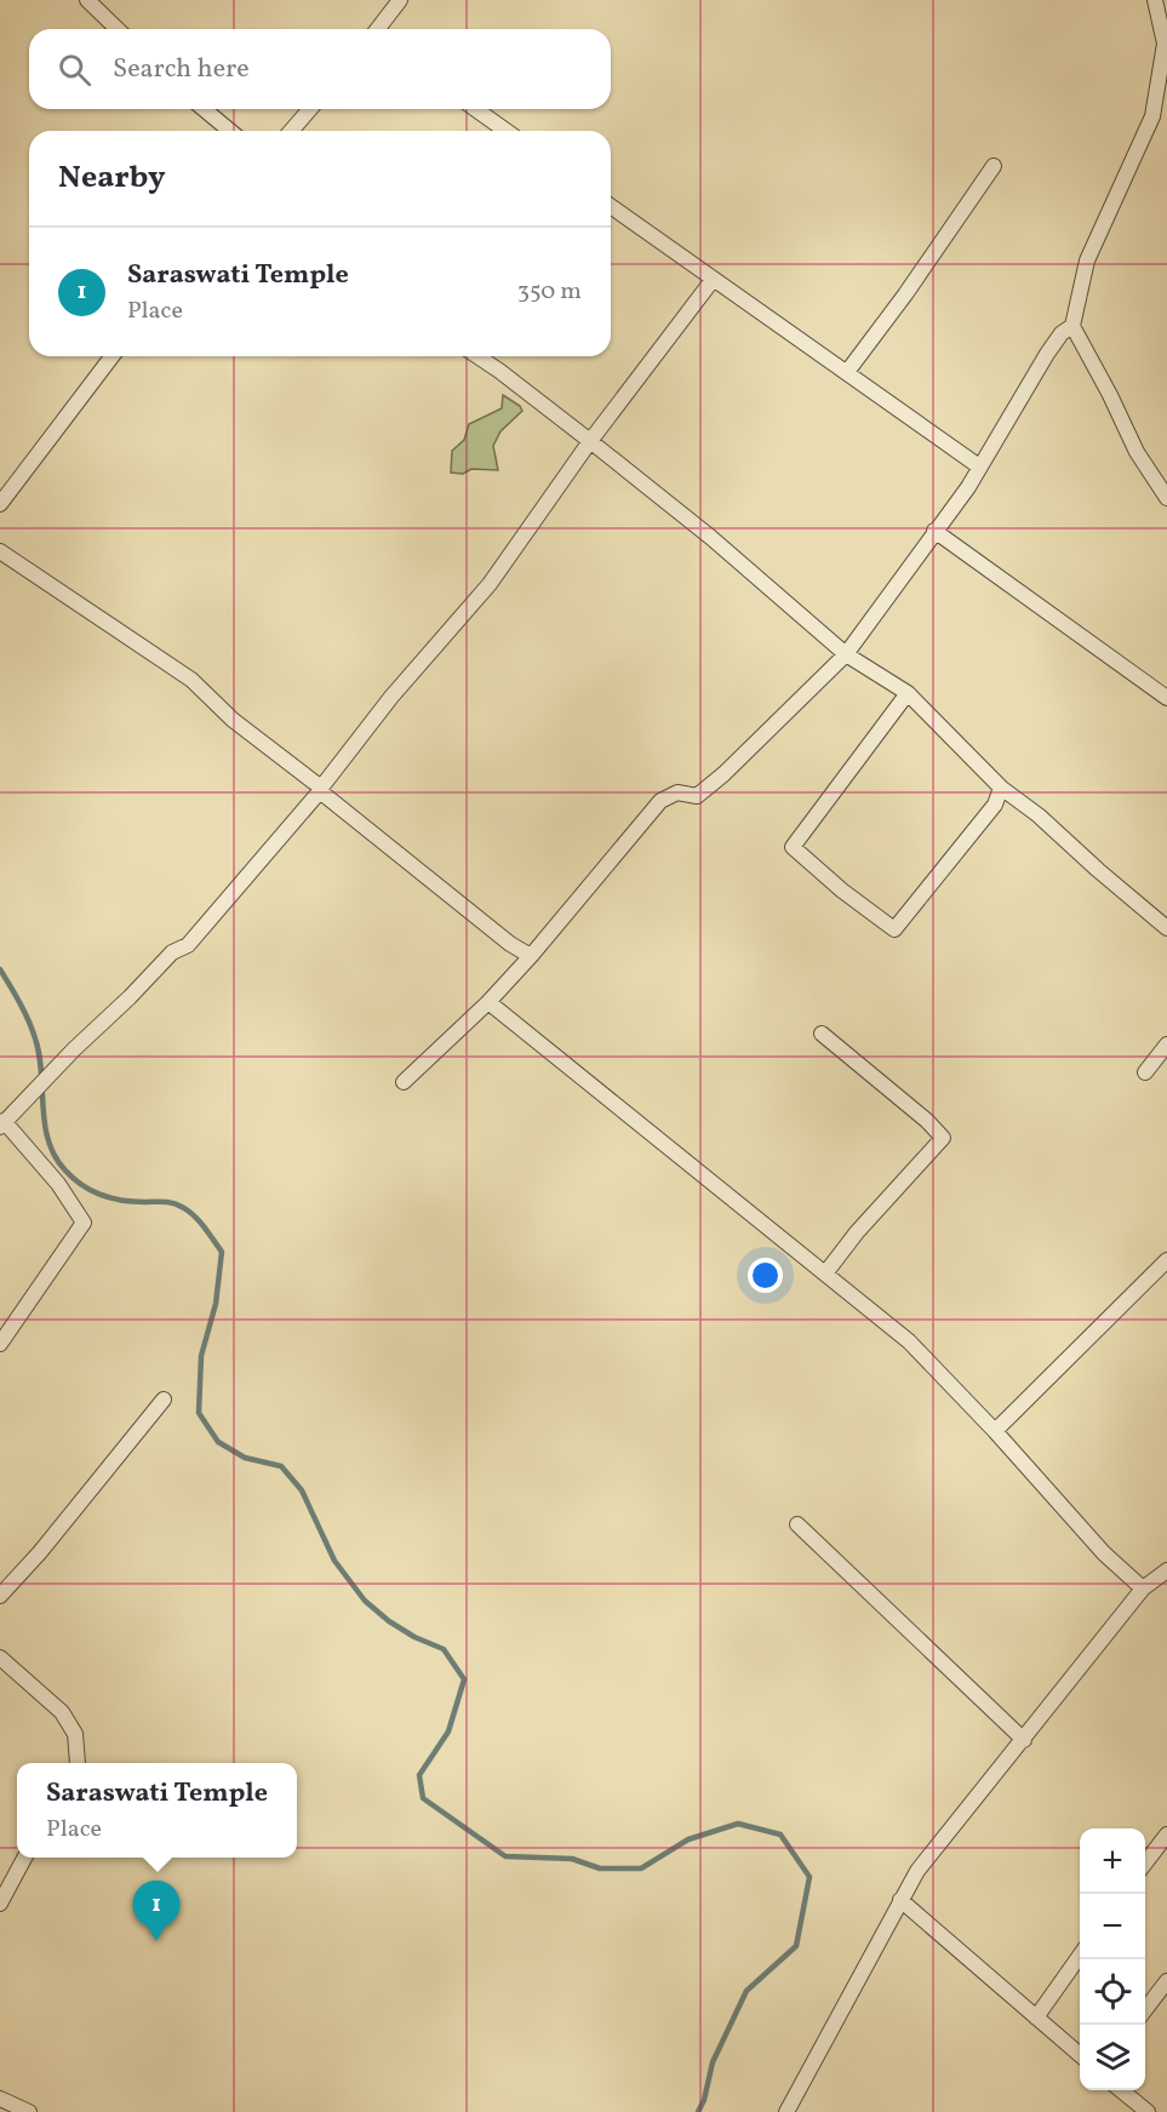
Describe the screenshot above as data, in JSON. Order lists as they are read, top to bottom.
{
  "page": {
    "search": "Search here",
    "heading": "Nearby",
    "list": [
      {
        "mark": "1",
        "name": "Saraswati Temple",
        "note": "Place",
        "value": "350 m"
      }
    ],
    "popup": ["Saraswati Temple", "Place"],
    "map_buttons": ["+", "−"],
    "pins": "1"
  }
}
